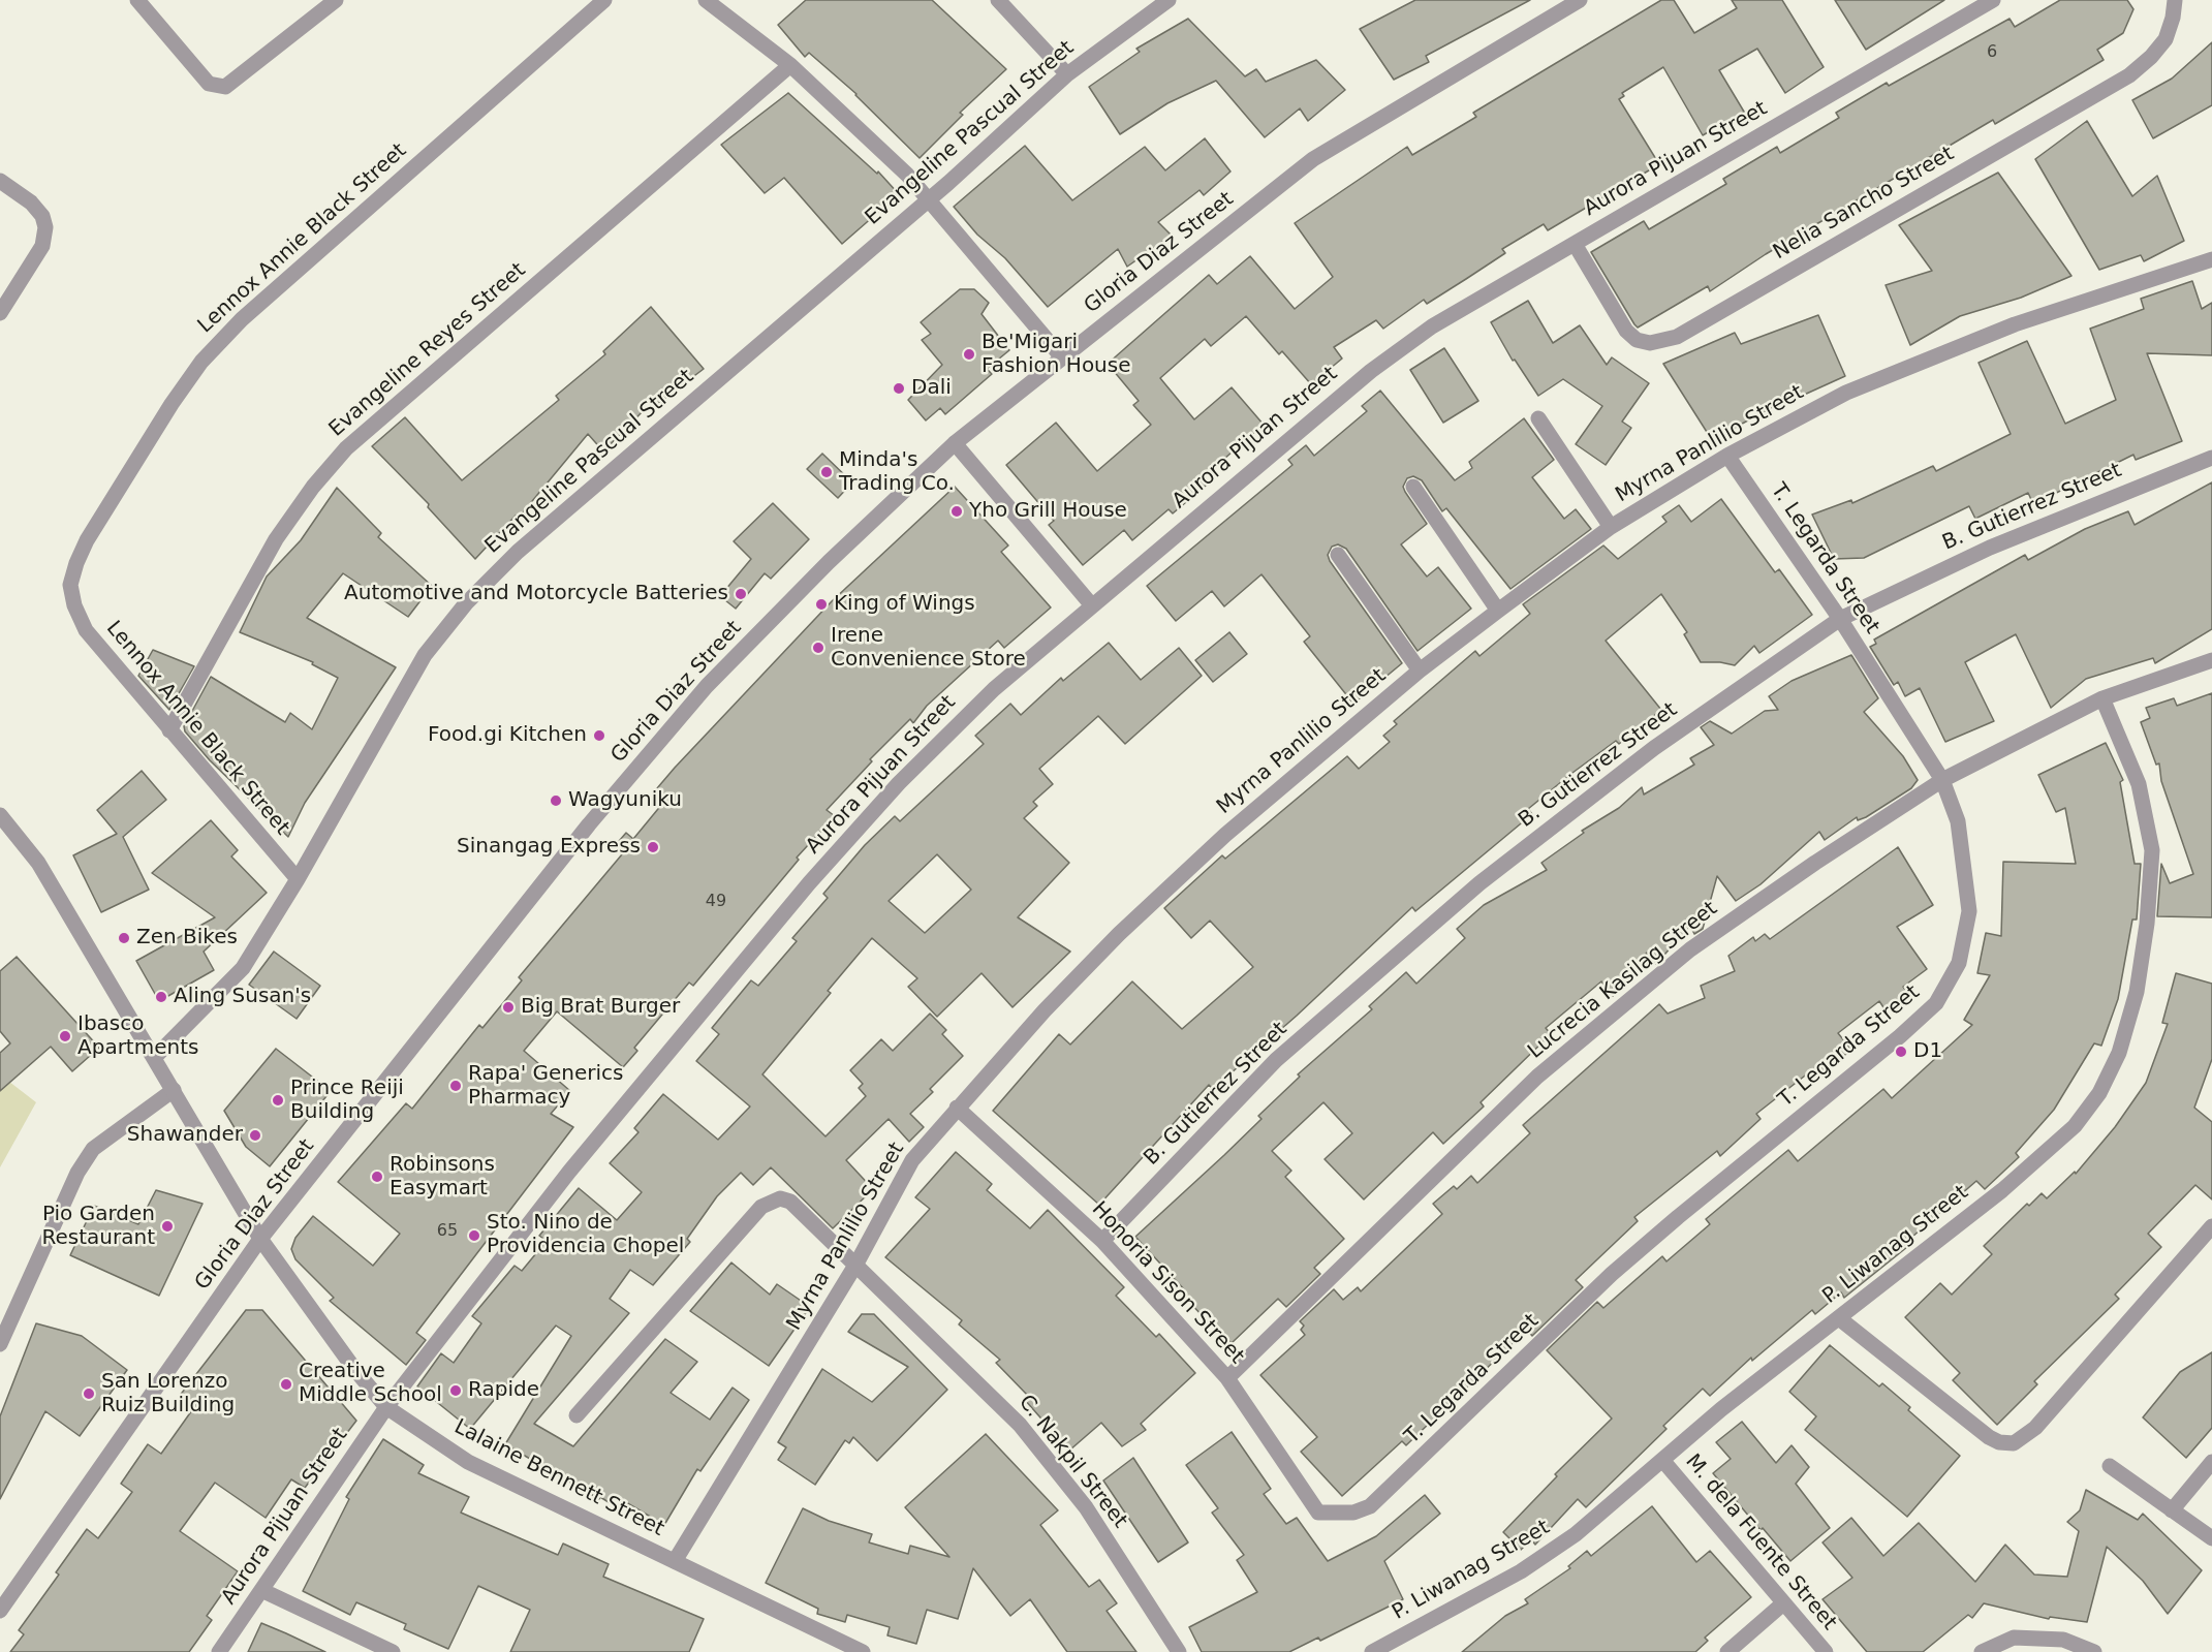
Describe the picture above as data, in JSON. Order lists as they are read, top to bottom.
{
  "streets": {
    "street": [
      "Evangeline Pascual Street",
      "Aurora Pijuan Street",
      "Nelia Sancho Street",
      "Lennox Annie Black Street",
      "Gloria Diaz Street",
      "Evangeline Reyes Street",
      "Myrna Panlilio Street",
      "B. Gutierrez Street",
      "T. Legarda Street",
      "Lucrecia Kasilag Street",
      "P. Liwanag Street",
      "Honoria Sison Street",
      "C. Nakpil Street",
      "Lalaine Bennett Street",
      "M. dela Fuente Street"
    ]
  },
  "crossings": [
    ["Evangeline Pascual Street", "Lennox Annie Black Street"],
    ["Evangeline Pascual Street", "Lalaine Bennett Street"],
    ["Aurora Pijuan Street", "Nelia Sancho Street"],
    ["Aurora Pijuan Street", "Lalaine Bennett Street"],
    ["Lennox Annie Black Street", "Evangeline Reyes Street"],
    ["Gloria Diaz Street", "Lalaine Bennett Street"],
    ["Myrna Panlilio Street", "T. Legarda Street"],
    ["Myrna Panlilio Street", "Honoria Sison Street"],
    ["Myrna Panlilio Street", "C. Nakpil Street"],
    ["Myrna Panlilio Street", "Lalaine Bennett Street"],
    ["B. Gutierrez Street", "T. Legarda Street"],
    ["B. Gutierrez Street", "Honoria Sison Street"],
    ["T. Legarda Street", "Lucrecia Kasilag Street"],
    ["T. Legarda Street", "Honoria Sison Street"],
    ["Lucrecia Kasilag Street", "P. Liwanag Street"],
    ["Lucrecia Kasilag Street", "Honoria Sison Street"],
    ["P. Liwanag Street", "M. dela Fuente Street"]
  ],
  "places": [
    "Be'Migari Fashion House",
    "Dali",
    "Minda's Trading Co.",
    "Yho Grill House",
    "Automotive and Motorcycle Batteries",
    "King of Wings",
    "Irene Convenience Store",
    "Food.gi Kitchen",
    "Wagyuniku",
    "Sinangag Express",
    "Zen Bikes",
    "Aling Susan's",
    "Big Brat Burger",
    "Ibasco Apartments",
    "D1",
    "Rapa' Generics Pharmacy",
    "Prince Reiji Building",
    "Shawander",
    "Robinsons Easymart",
    "Pio Garden Restaurant",
    "Sto. Nino de Providencia Chopel",
    "Creative Middle School",
    "Rapide",
    "San Lorenzo Ruiz Building"
  ],
  "house_numbers": ["6", "49", "65"]
}
